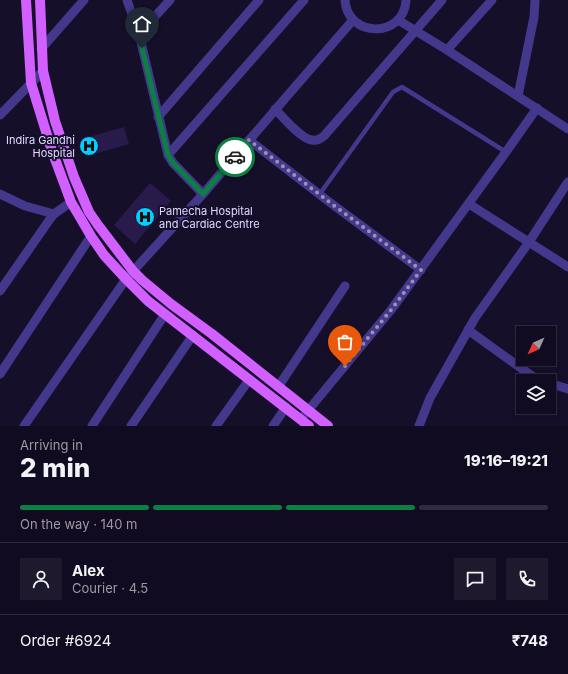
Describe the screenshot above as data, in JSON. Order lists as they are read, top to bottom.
{
  "places": {
    "hospital": ["Indira Gandhi Hospital", "Pamecha Hospital and Cardiac Centre"]
  },
  "north": "bottom left",
  "page": {
    "heading": ["2 min", "Arriving in", "19:16–19:21"],
    "panel": [
      "Alex",
      "Courier · 4.5",
      "Order #6924",
      "₹748"
    ],
    "bar": "On the way · 140 m"
  }
}
